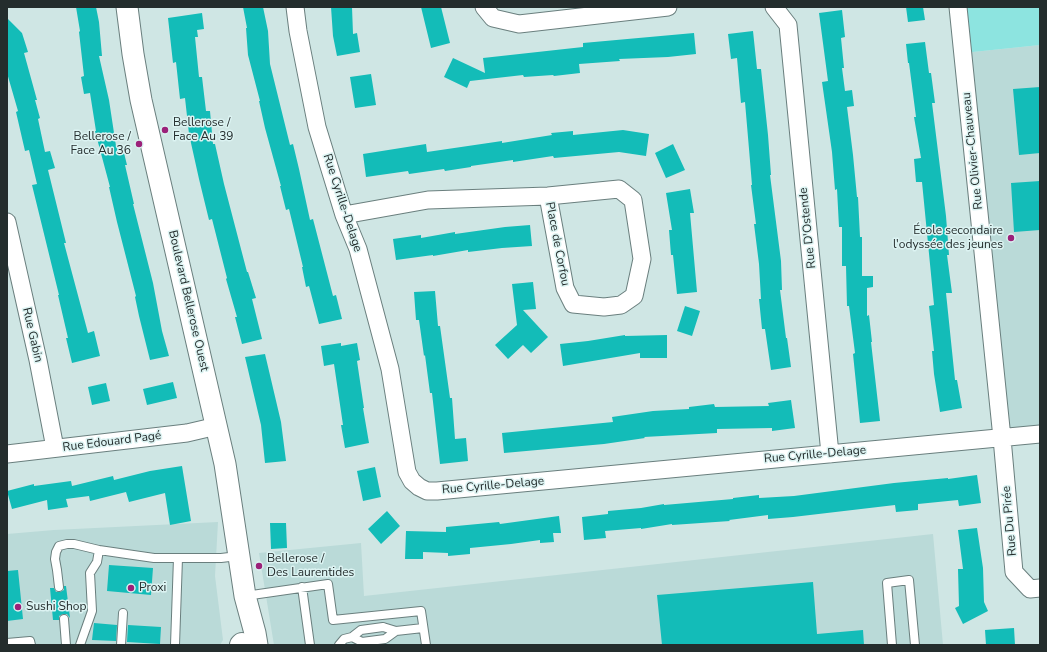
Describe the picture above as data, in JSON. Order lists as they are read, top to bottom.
{
  "streets": {
    "street": [
      "Rue Olivier-Chauveau",
      "Rue Cyrille-Delage",
      "Rue D'Ostende",
      "Place de Corfou",
      "Boulevard Bellerose Ouest",
      "Rue Gabin",
      "Rue Edouard Pagé",
      "Rue Du Pirée"
    ]
  },
  "crossings": [
    ["Rue Olivier-Chauveau", "Rue Cyrille-Delage"],
    ["Rue Olivier-Chauveau", "Rue Du Pirée"],
    ["Rue Cyrille-Delage", "Rue D'Ostende"],
    ["Rue Cyrille-Delage", "Place de Corfou"],
    ["Rue Cyrille-Delage", "Rue Du Pirée"],
    ["Boulevard Bellerose Ouest", "Rue Edouard Pagé"],
    ["Rue Gabin", "Rue Edouard Pagé"]
  ],
  "places": [
    "Bellerose / Face Au 39",
    "Bellerose / Face Au 36",
    "École secondaire l'odyssée des jeunes",
    "Bellerose / Des Laurentides",
    "Proxi",
    "Sushi Shop"
  ]
}
